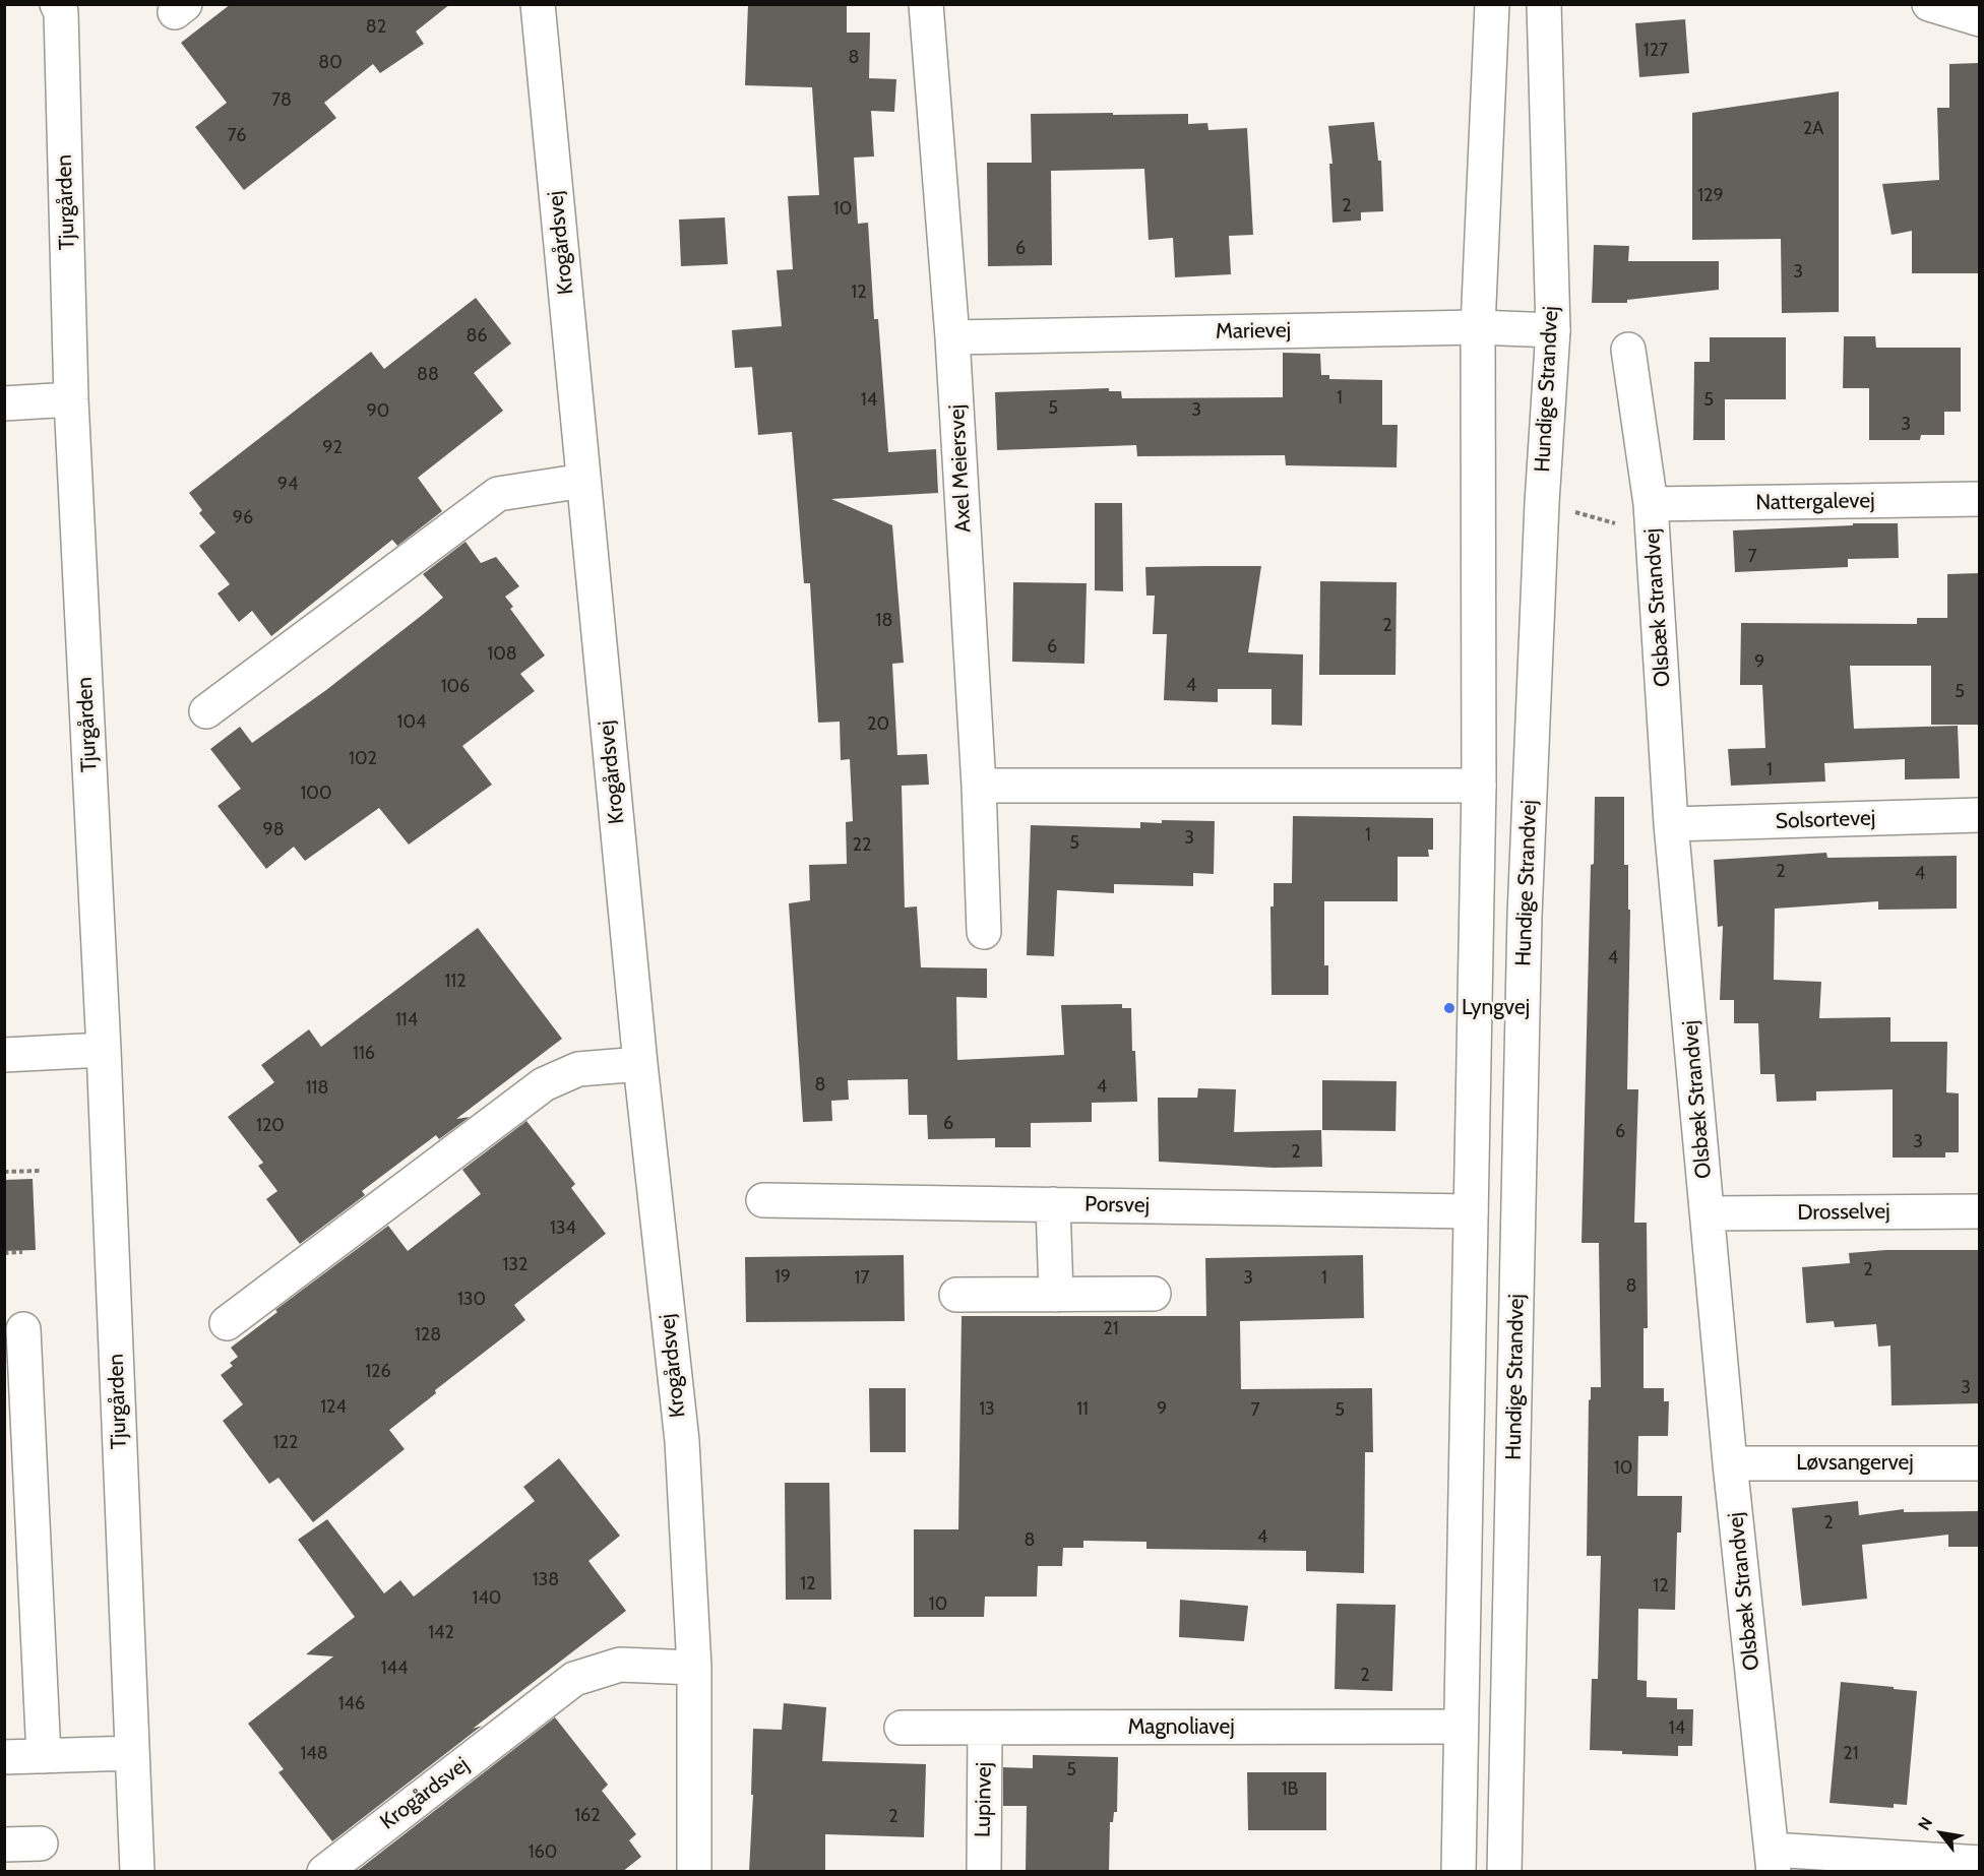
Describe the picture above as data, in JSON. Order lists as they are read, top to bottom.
{
  "streets": {
    "street": [
      "Tjurgården",
      "Krogårdsvej",
      "Marievej",
      "Hundige Strandvej",
      "Axel Meiersvej",
      "Nattergalevej",
      "Olsbæk Strandvej",
      "Solsortevej",
      "Porsvej",
      "Drosselvej",
      "Løvsangervej",
      "Magnoliavej",
      "Lupinvej"
    ]
  },
  "crossings": [
    ["Marievej", "Hundige Strandvej"],
    ["Marievej", "Axel Meiersvej"],
    ["Nattergalevej", "Olsbæk Strandvej"],
    ["Olsbæk Strandvej", "Solsortevej"],
    ["Olsbæk Strandvej", "Drosselvej"],
    ["Olsbæk Strandvej", "Løvsangervej"],
    ["Magnoliavej", "Lupinvej"]
  ],
  "places": ["Lyngvej"],
  "house_numbers": [
    "82",
    "127",
    "8",
    "80",
    "78",
    "2A",
    "76",
    "129",
    "2",
    "10",
    "6",
    "3",
    "12",
    "86",
    "88",
    "1",
    "14",
    "5",
    "5",
    "3",
    "90",
    "3",
    "92",
    "94",
    "96",
    "7",
    "18",
    "2",
    "6",
    "108",
    "9",
    "4",
    "106",
    "5",
    "104",
    "20",
    "102",
    "1",
    "100",
    "98",
    "1",
    "3",
    "5",
    "22",
    "2",
    "4",
    "4",
    "112",
    "114",
    "116",
    "8",
    "4",
    "118",
    "6",
    "120",
    "6",
    "3",
    "2",
    "134",
    "132",
    "2",
    "19",
    "17",
    "3",
    "1",
    "8",
    "130",
    "21",
    "128",
    "126",
    "3",
    "124",
    "13",
    "11",
    "9",
    "7",
    "5",
    "122",
    "10",
    "2",
    "4",
    "8",
    "138",
    "12",
    "12",
    "140",
    "10",
    "142",
    "144",
    "2",
    "146",
    "14",
    "148",
    "21",
    "5",
    "1B",
    "162",
    "2",
    "160"
  ],
  "north": "top left"
}
